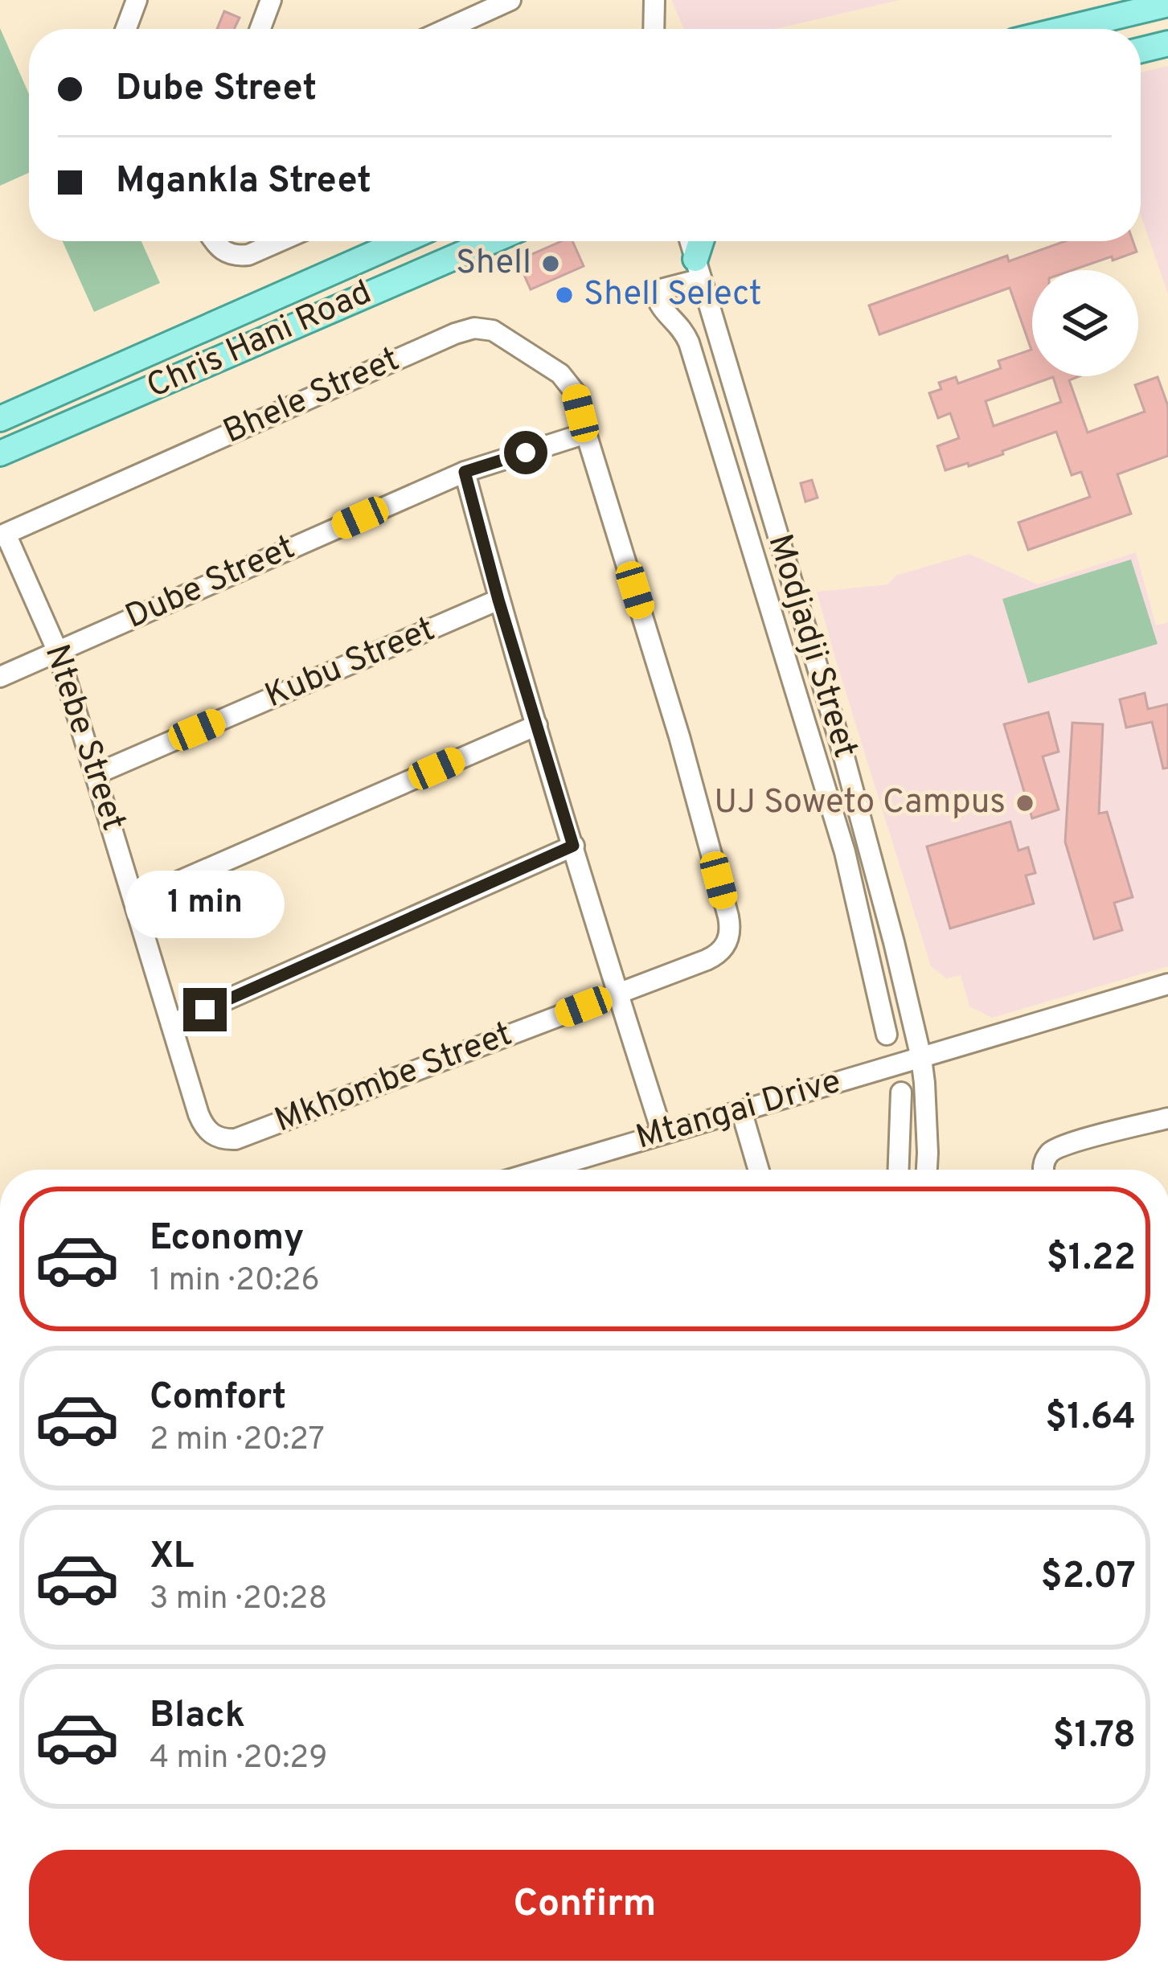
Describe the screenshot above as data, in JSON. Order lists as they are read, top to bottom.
{
  "streets": {
    "main road": ["Chris Hani Road"],
    "street": [
      "Bhele Street",
      "Dube Street",
      "Modjadji Street",
      "Kubu Street",
      "Ntebe Street",
      "Mkhombe Street",
      "Mtangai Drive"
    ]
  },
  "crossings": [
    ["Bhele Street", "Dube Street"],
    ["Bhele Street", "Ntebe Street"],
    ["Bhele Street", "Mkhombe Street"],
    ["Dube Street", "Ntebe Street"],
    ["Dube Street", "Mkhombe Street"],
    ["Modjadji Street", "Mtangai Drive"],
    ["Kubu Street", "Ntebe Street"],
    ["Ntebe Street", "Mkhombe Street"]
  ],
  "places": ["Shell", "Shell Select", "UJ Soweto Campus"],
  "page": {
    "banner": ["Dube Street", "Mgankla Street"],
    "bubble": "1 min",
    "list": [
      {
        "name": "Economy",
        "note": "1 min · 20:26",
        "value": "$1.22"
      },
      {
        "name": "Comfort",
        "note": "2 min · 20:27",
        "value": "$1.64"
      },
      {
        "name": "XL",
        "note": "3 min · 20:28",
        "value": "$2.07"
      },
      {
        "name": "Black",
        "note": "4 min · 20:29",
        "value": "$1.78"
      }
    ],
    "buttons": "Confirm"
  }
}
